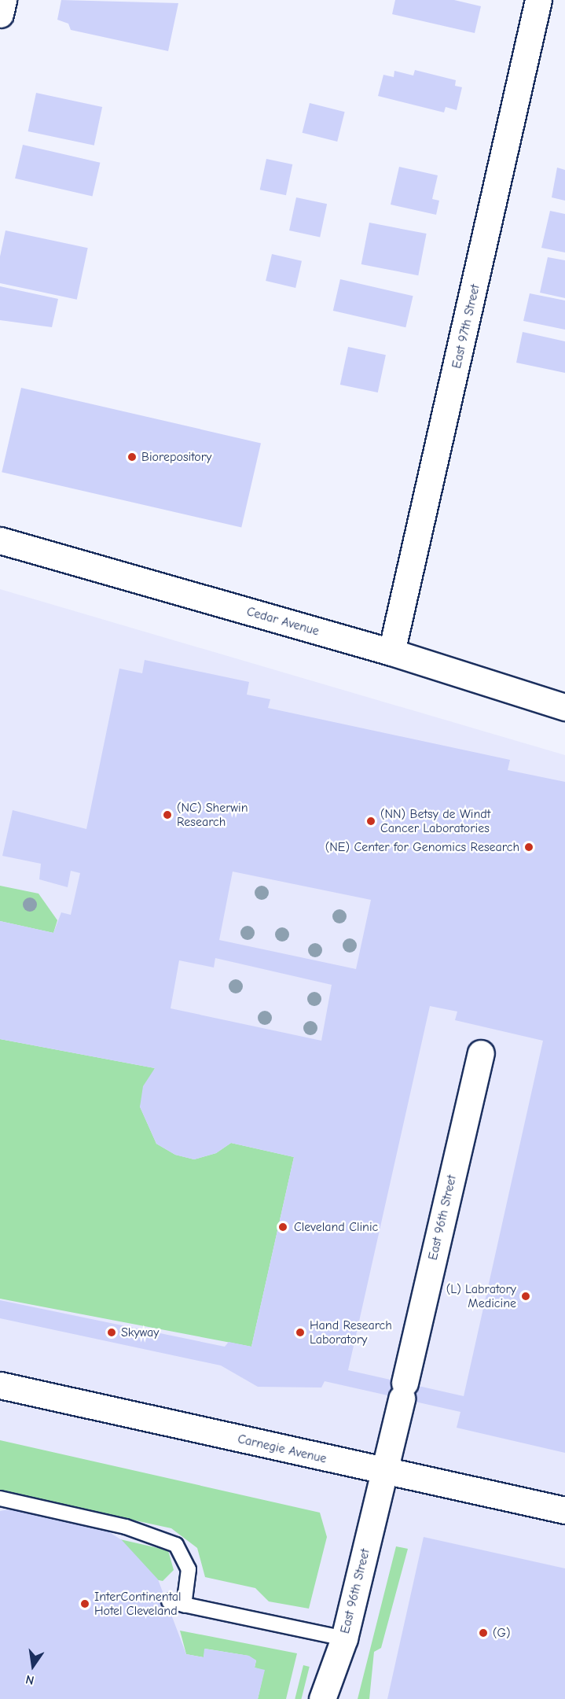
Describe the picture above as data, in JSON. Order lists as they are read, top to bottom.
{
  "streets": {
    "street": [
      "East 97th Street",
      "Cedar Avenue",
      "East 96th Street",
      "Carnegie Avenue"
    ]
  },
  "crossings": [
    ["East 97th Street", "Cedar Avenue"],
    ["East 96th Street", "Carnegie Avenue"]
  ],
  "places": [
    "Biorepository",
    "(NC) Sherwin Research",
    "(NN) Betsy de Windt Cancer Laboratories",
    "(NE) Center for Genomics Research",
    "Cleveland Clinic",
    "(L) Labratory Medicine",
    "Skyway",
    "Hand Research Laboratory",
    "InterContinental Hotel Cleveland",
    "(G)"
  ],
  "north": "bottom"
}
